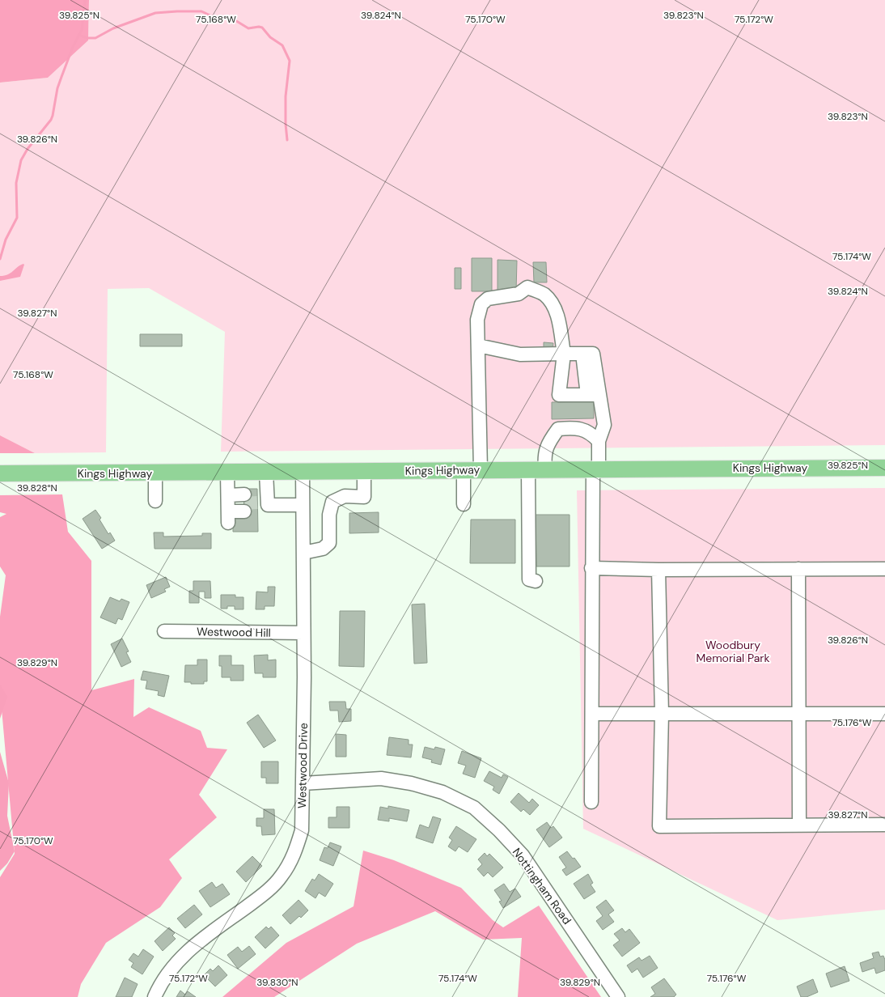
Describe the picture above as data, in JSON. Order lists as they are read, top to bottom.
{
  "streets": {
    "main road": ["Kings Highway"],
    "street": ["Westwood Hill", "Westwood Drive", "Nottingham Road"]
  },
  "crossings": [
    ["Kings Highway", "Westwood Drive"],
    ["Westwood Hill", "Westwood Drive"],
    ["Westwood Drive", "Nottingham Road"]
  ],
  "parks": ["Woodbury Memorial Park"],
  "coordinates": [
    "39.825°N",
    "39.824°N",
    "39.823°N",
    "75.168°W",
    "75.170°W",
    "75.172°W",
    "39.826°N",
    "75.174°W",
    "39.827°N",
    "39.828°N",
    "39.829°N",
    "75.176°W",
    "39.830°N"
  ]
}
